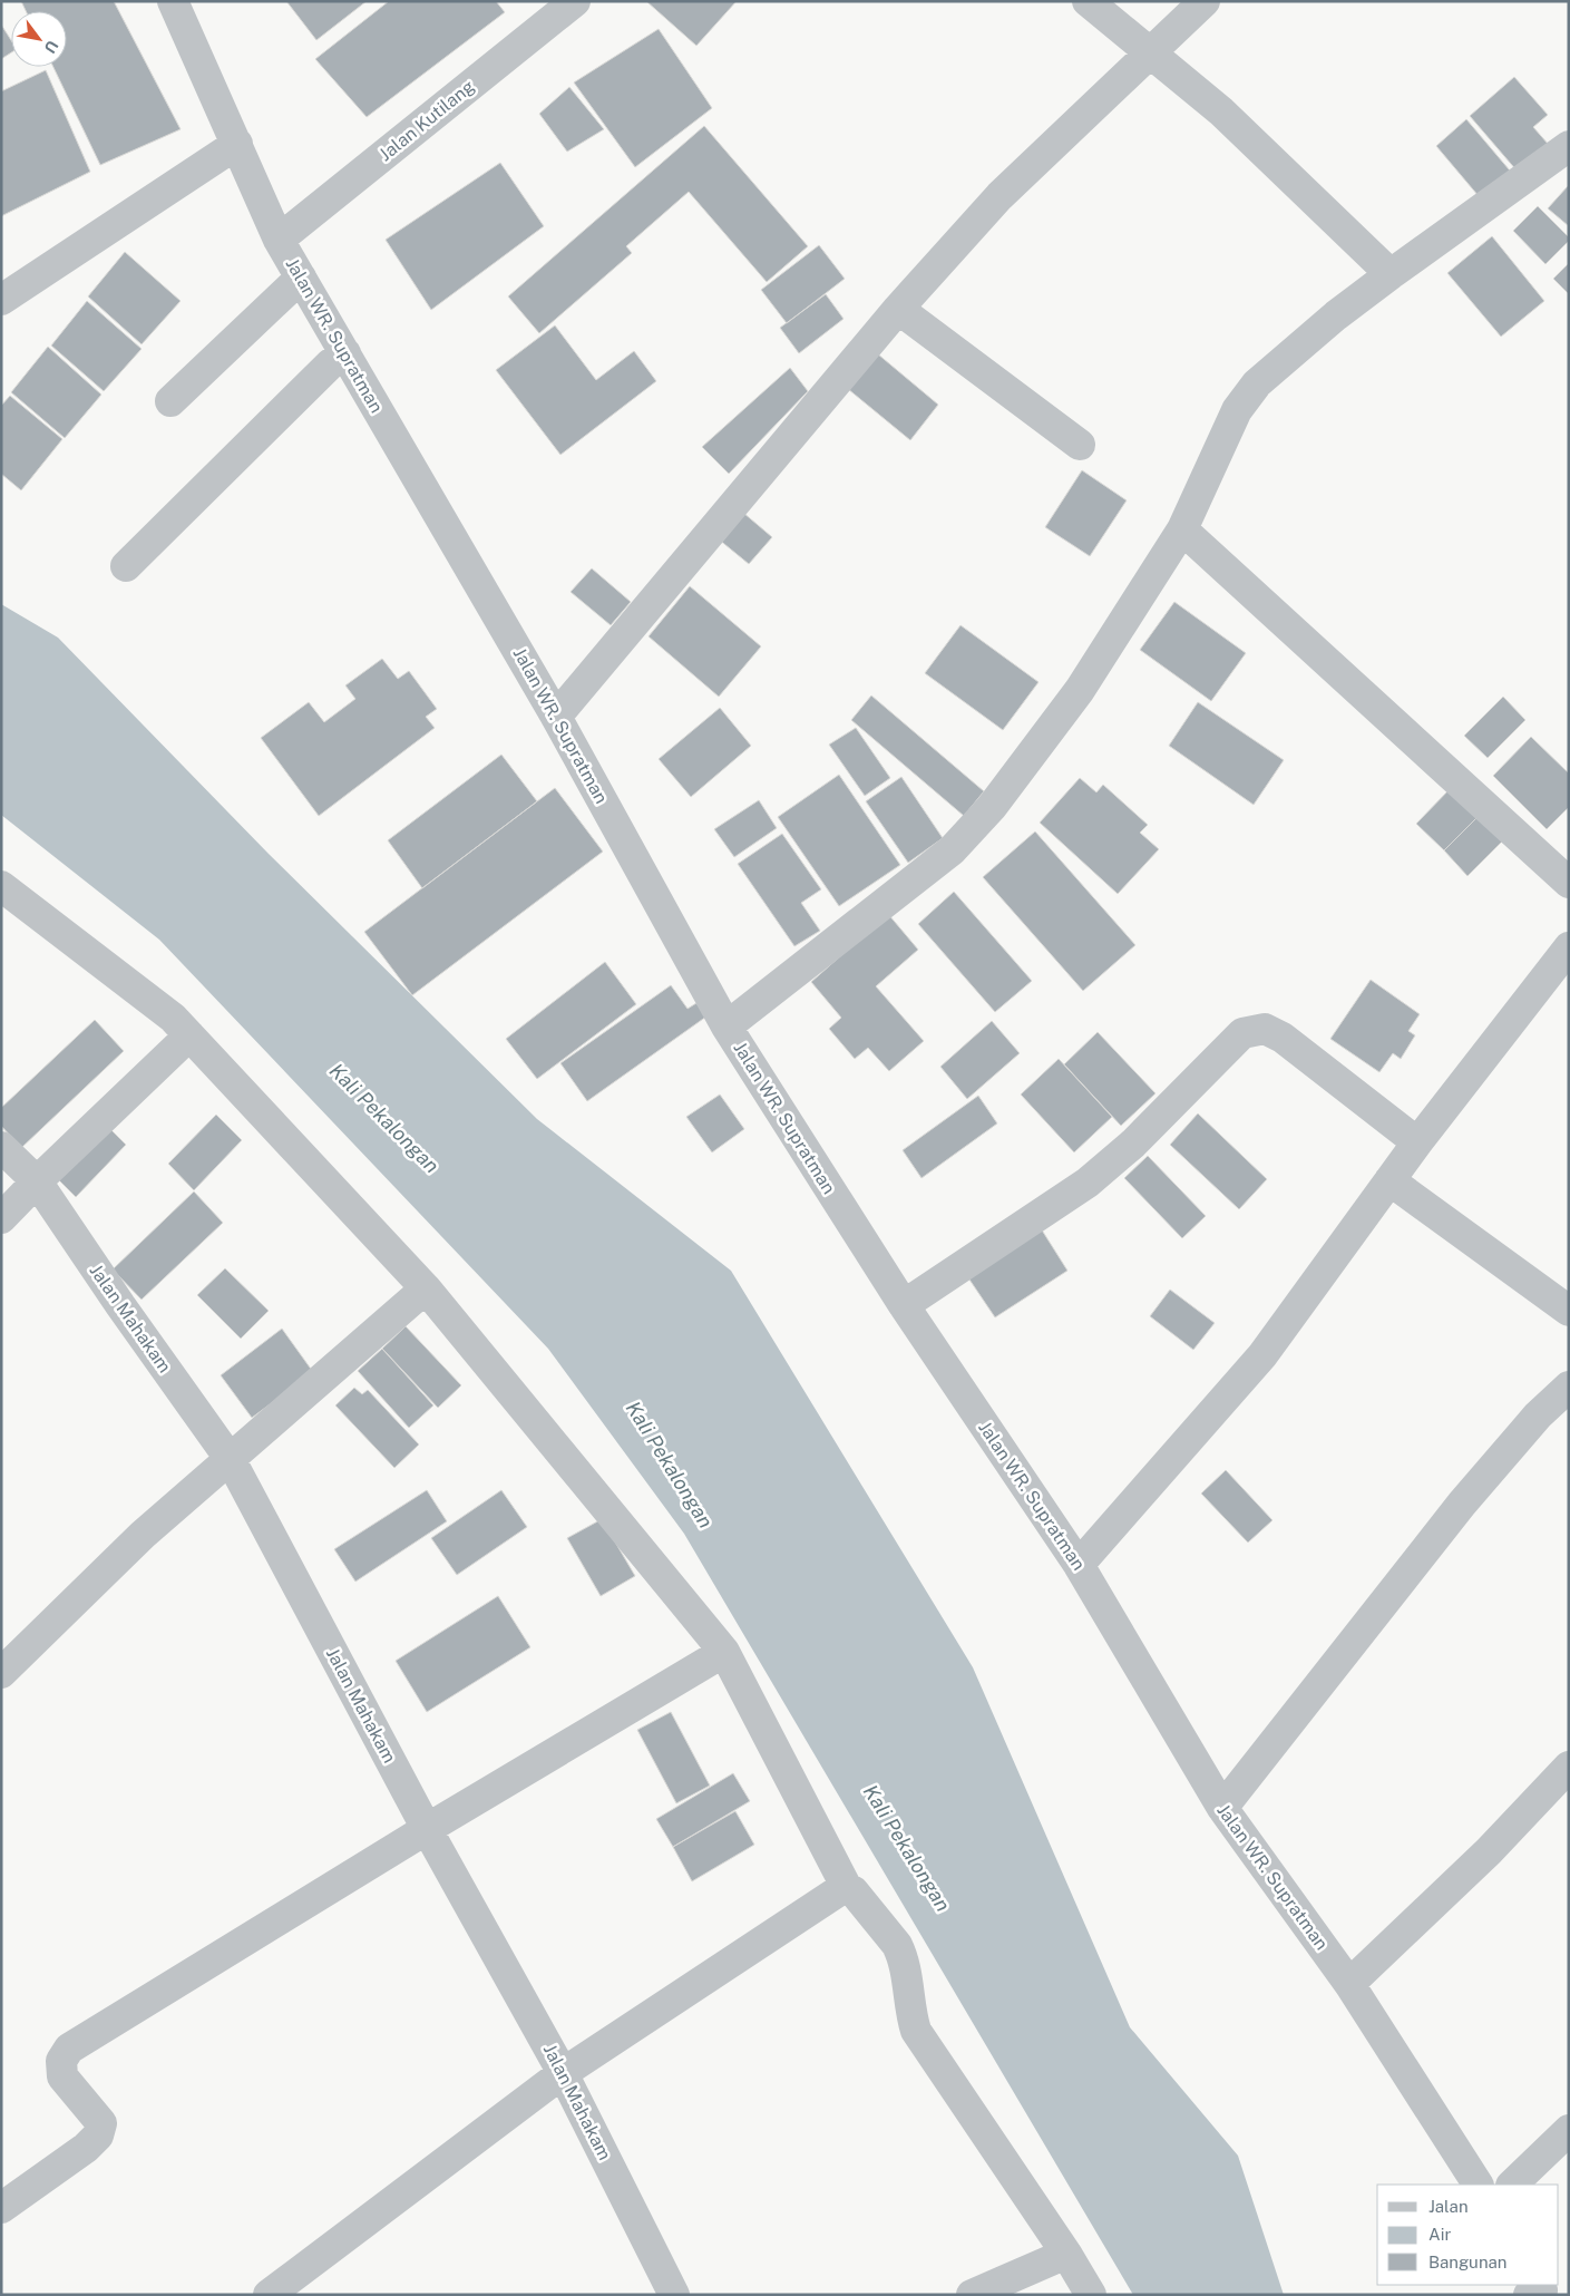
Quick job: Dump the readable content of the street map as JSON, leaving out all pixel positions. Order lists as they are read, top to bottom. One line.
{"streets":{"street":["Jalan Kutilang","Jalan WR. Supratman","Jalan Mahakam"]},"crossings":[["Jalan Kutilang","Jalan WR. Supratman"]],"water":["Kali Pekalongan"],"legend":["Jalan","Air","Bangunan"],"north":"bottom right"}
